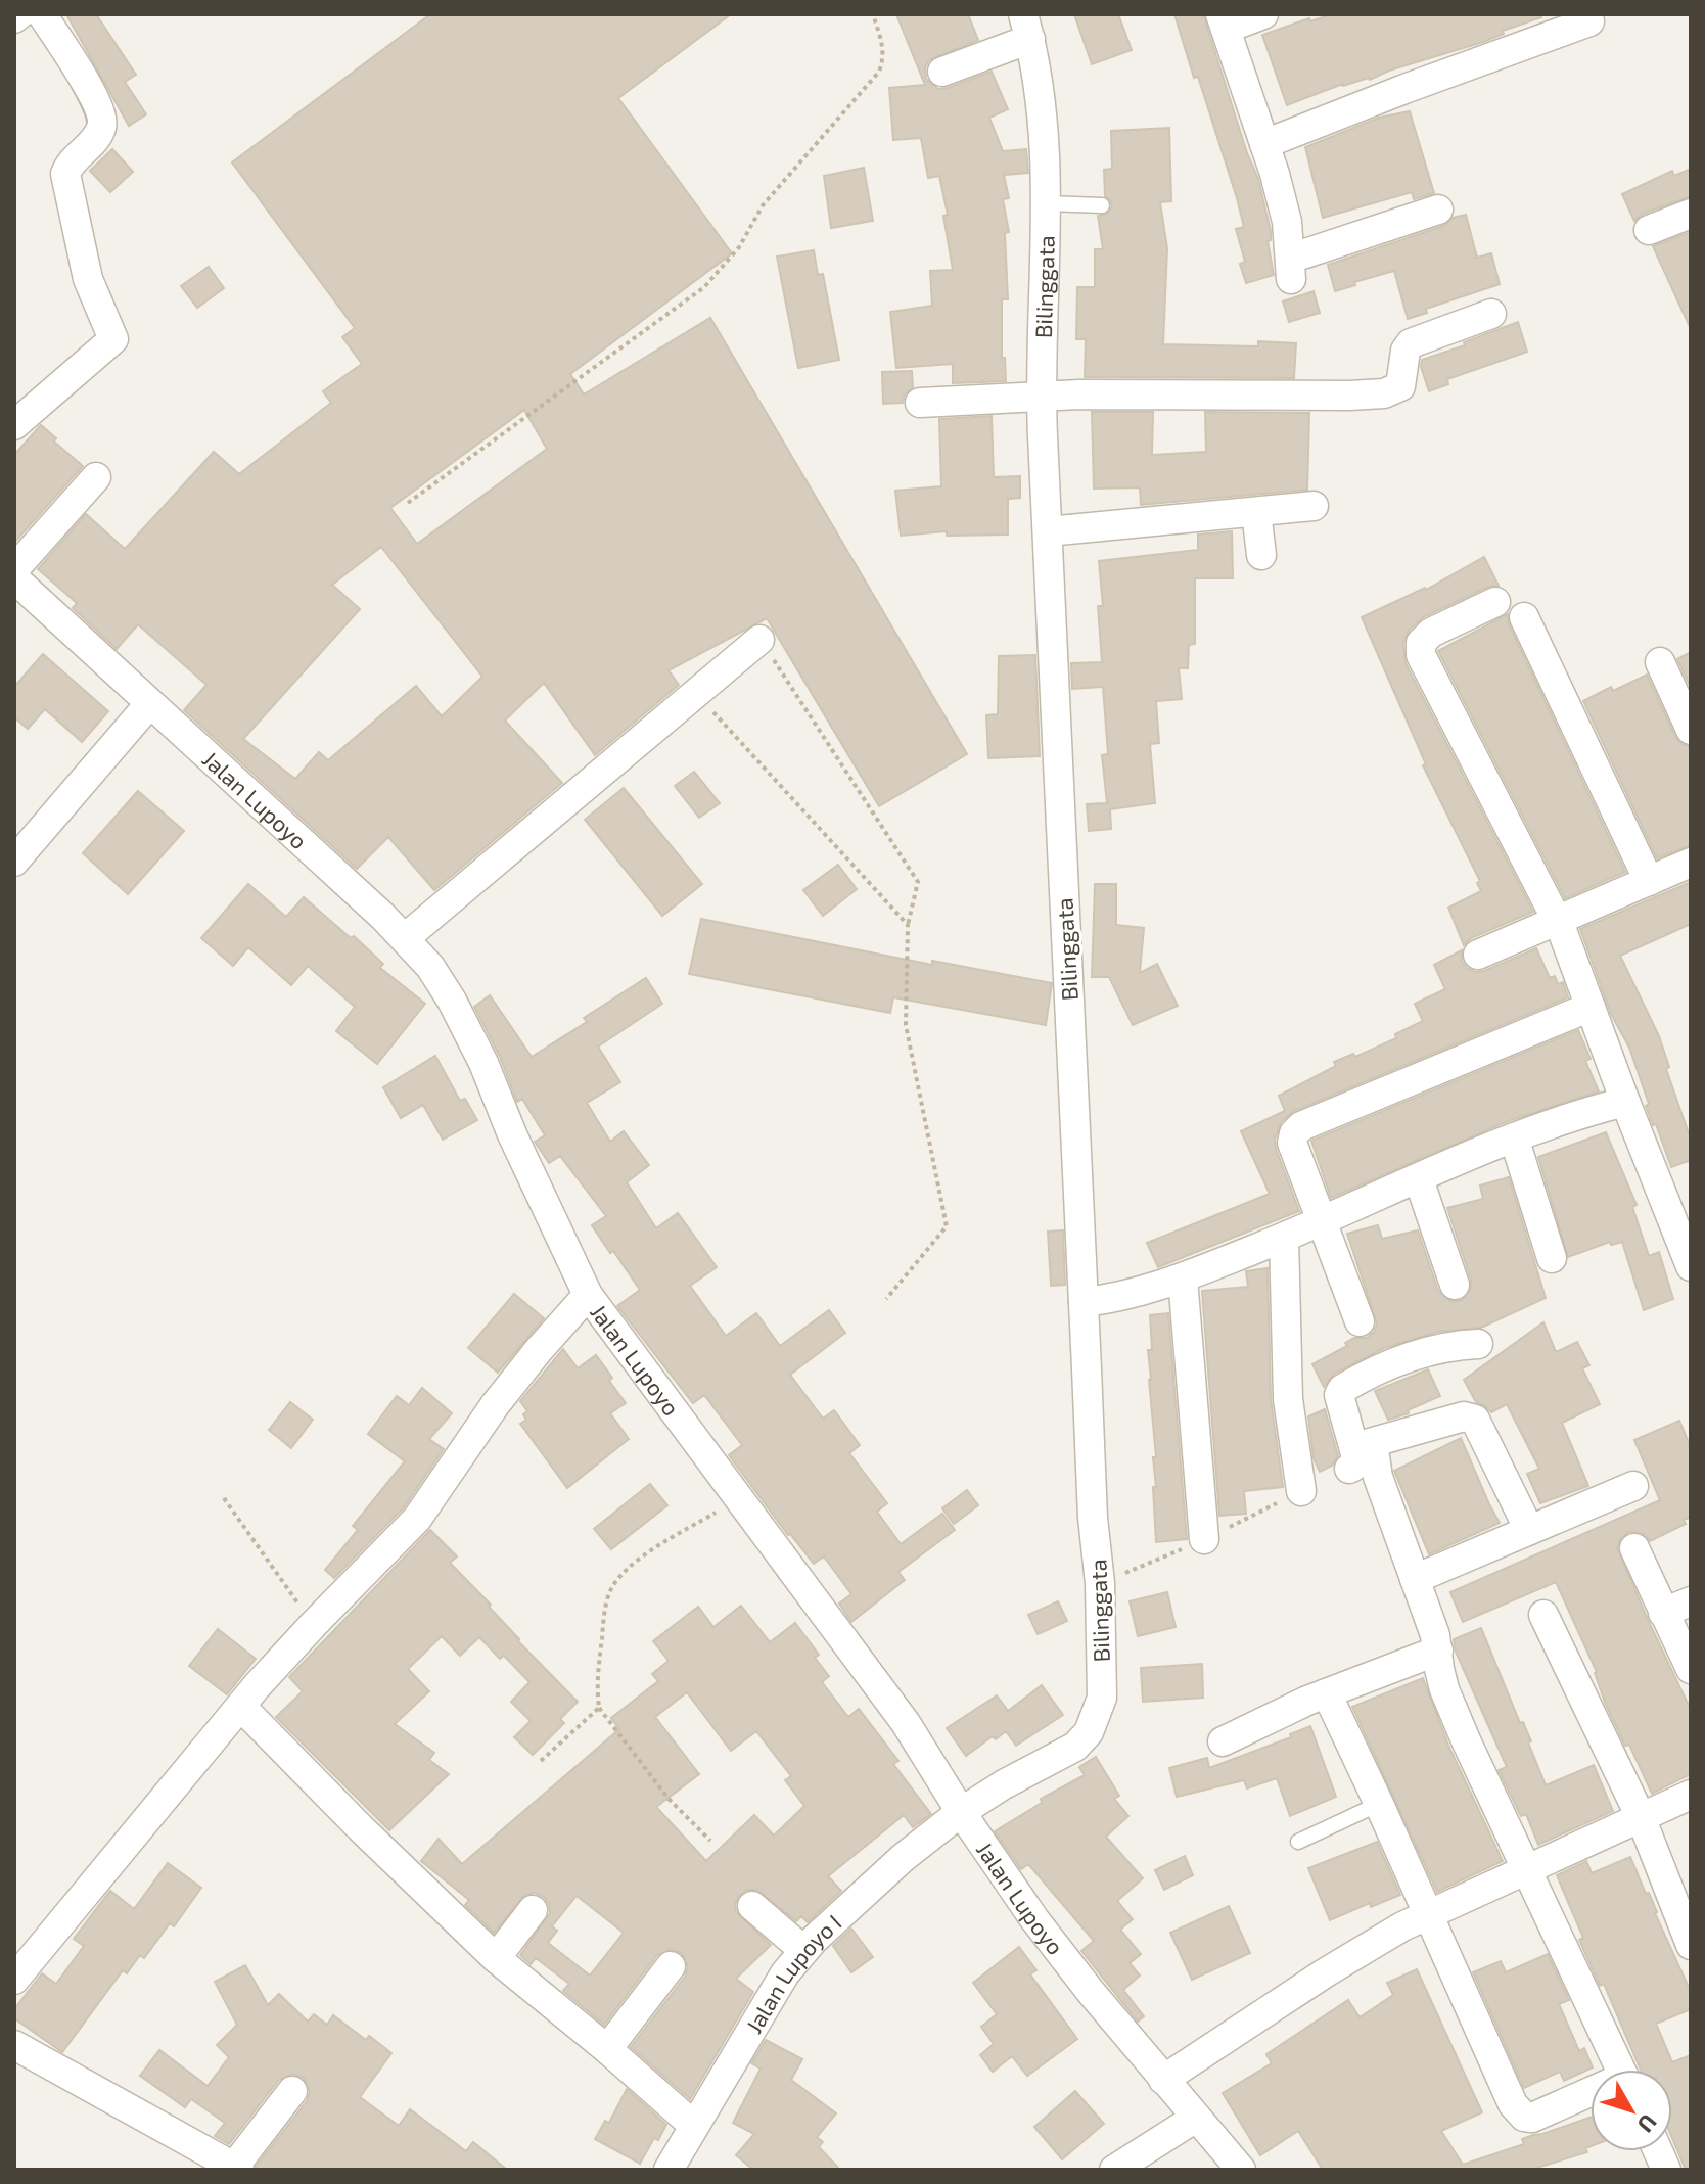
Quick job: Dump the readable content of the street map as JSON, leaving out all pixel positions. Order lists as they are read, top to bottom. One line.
{"streets":{"street":["Bilinggata","Jalan Lupoyo","Jalan Lupoyo I"]},"crossings":[["Bilinggata","Jalan Lupoyo"],["Bilinggata","Jalan Lupoyo I"],["Jalan Lupoyo","Jalan Lupoyo I"]],"north":"bottom right"}
